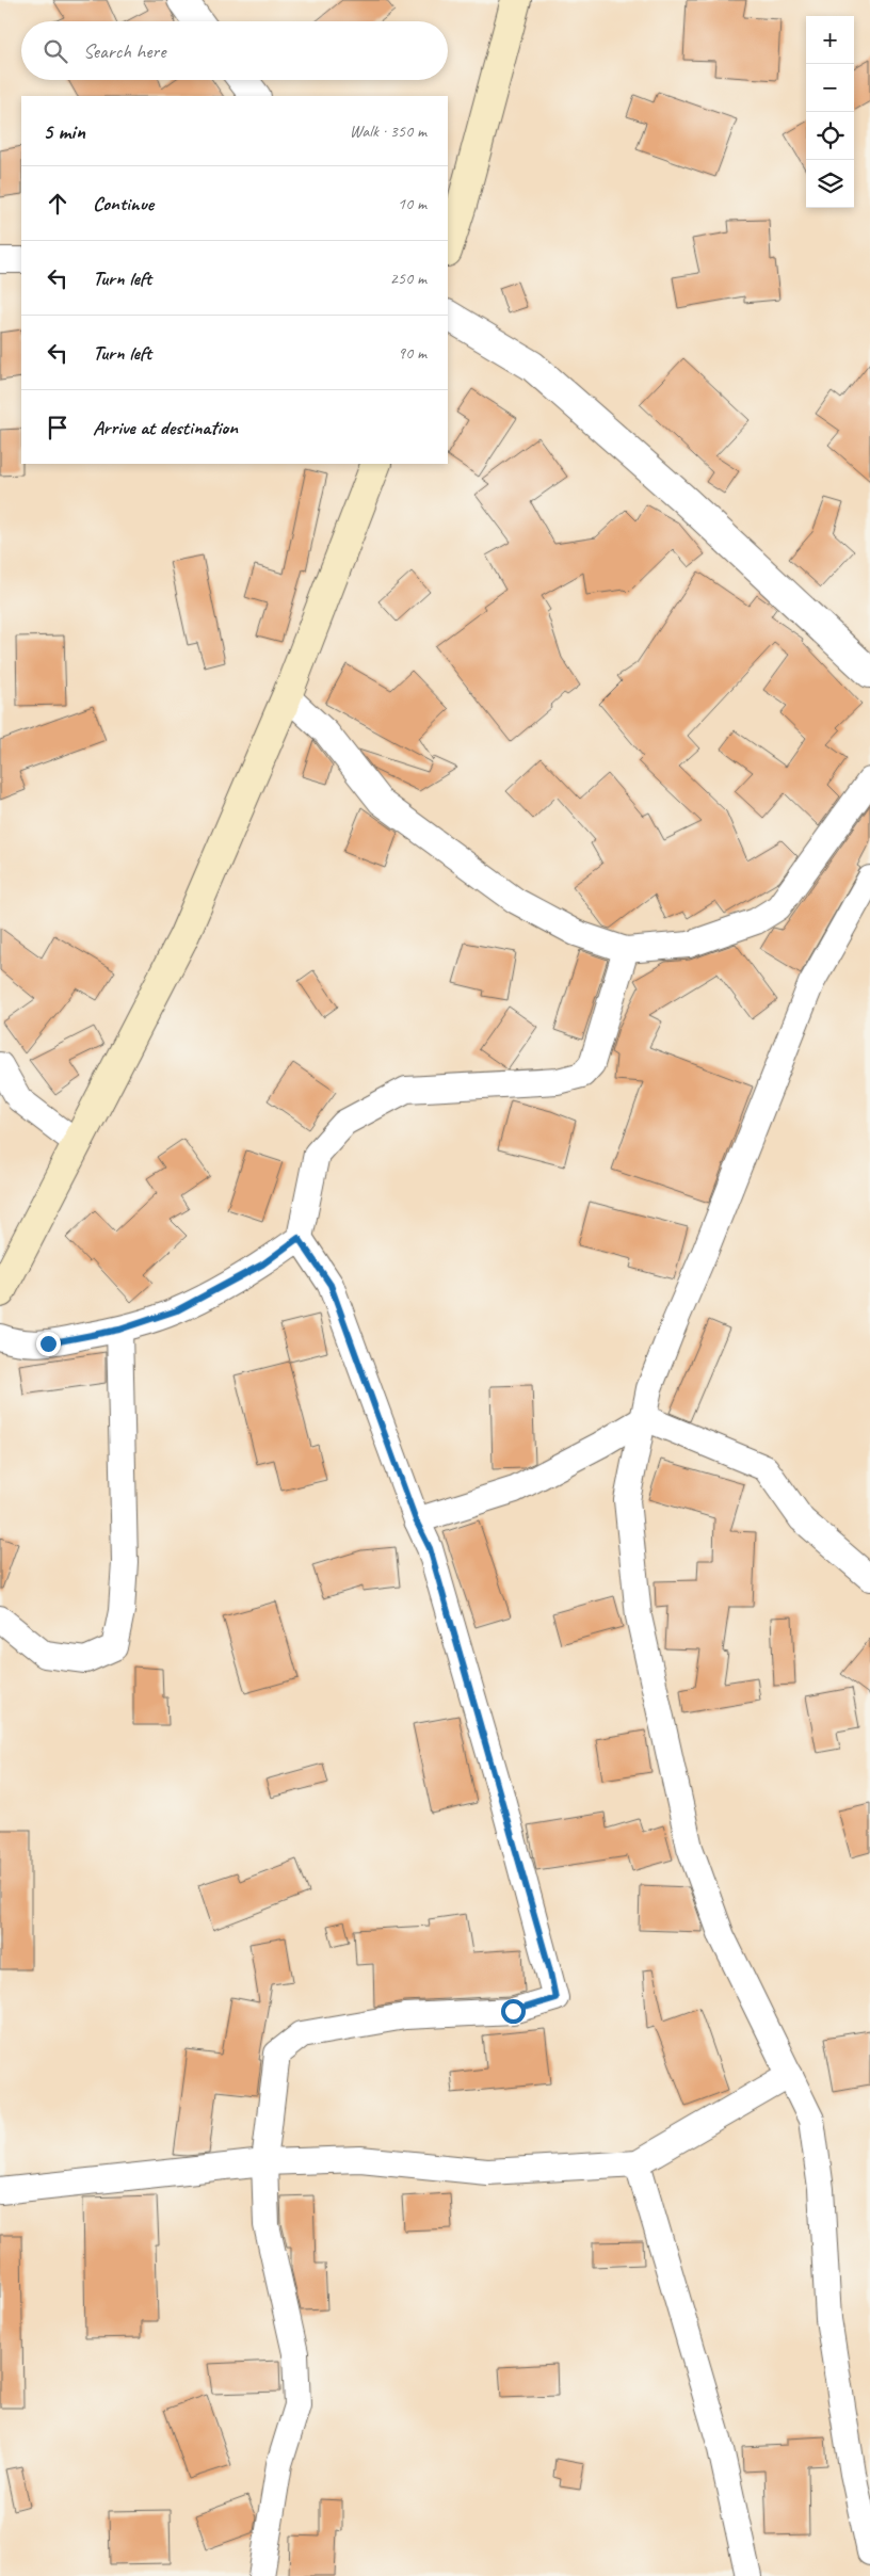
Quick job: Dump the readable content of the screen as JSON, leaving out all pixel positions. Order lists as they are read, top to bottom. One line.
{"page":{"map_buttons":["+","−"],"search":"Search here","heading":["5 min","Walk · 350 m"],"list":[["Continue","10 m"],["Turn left","250 m"],["Turn left","90 m"],"Arrive at destination"]}}
